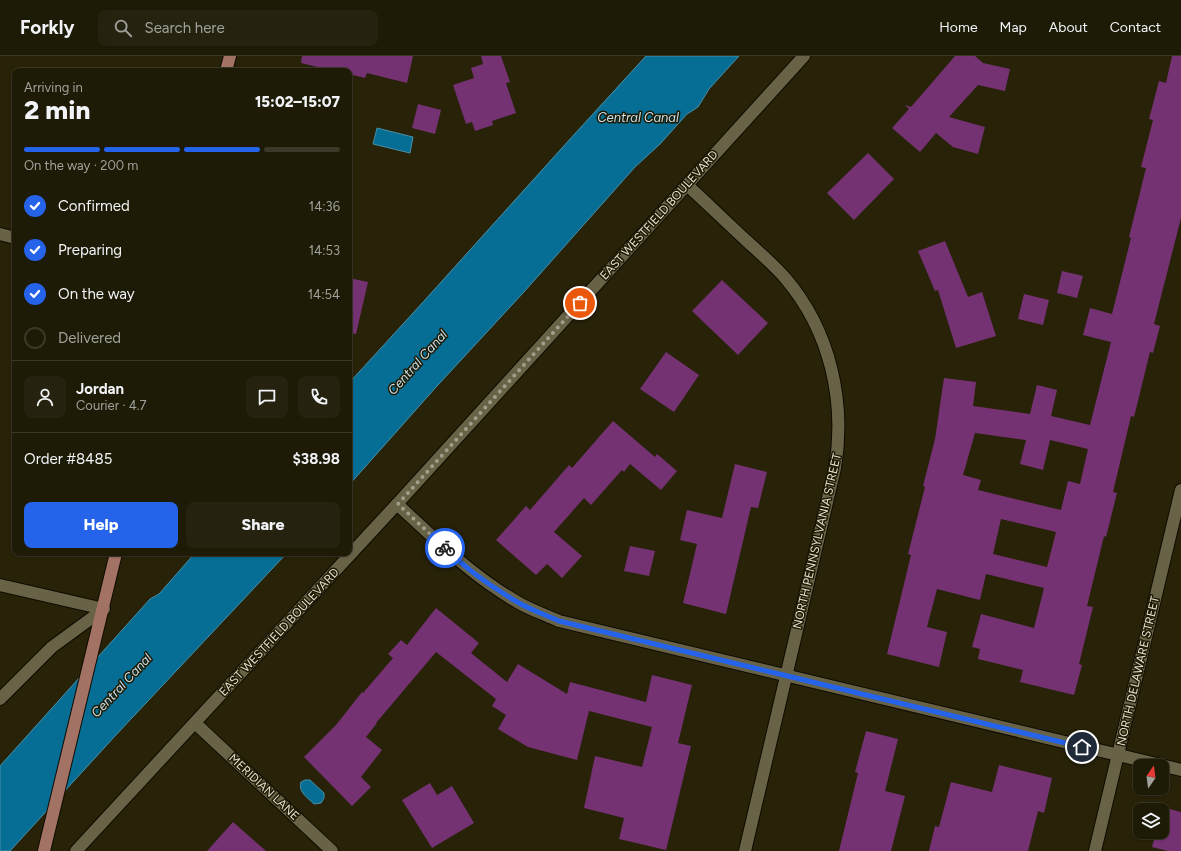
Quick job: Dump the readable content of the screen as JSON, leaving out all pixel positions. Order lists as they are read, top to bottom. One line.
{"streets":{"street":["EAST WESTFIELD BOULEVARD","NORTH PENNSYLVANIA STREET","NORTH DELAWARE STREET","MERIDIAN LANE"]},"crossings":[["EAST WESTFIELD BOULEVARD","NORTH PENNSYLVANIA STREET"],["EAST WESTFIELD BOULEVARD","MERIDIAN LANE"]],"water":["Central Canal"],"north":"top","page":{"header":"Forkly","search":"Search here","nav":["Home","Map","About","Contact"],"heading":["2 min","Arriving in","15:02–15:07"],"panel":["Jordan","Courier · 4.7","Order #8485","$38.98"],"bar":"On the way · 200 m","list":[["Confirmed","14:36"],["Preparing","14:53"],["On the way","14:54"],"Delivered"],"buttons":["Help","Share"]}}
